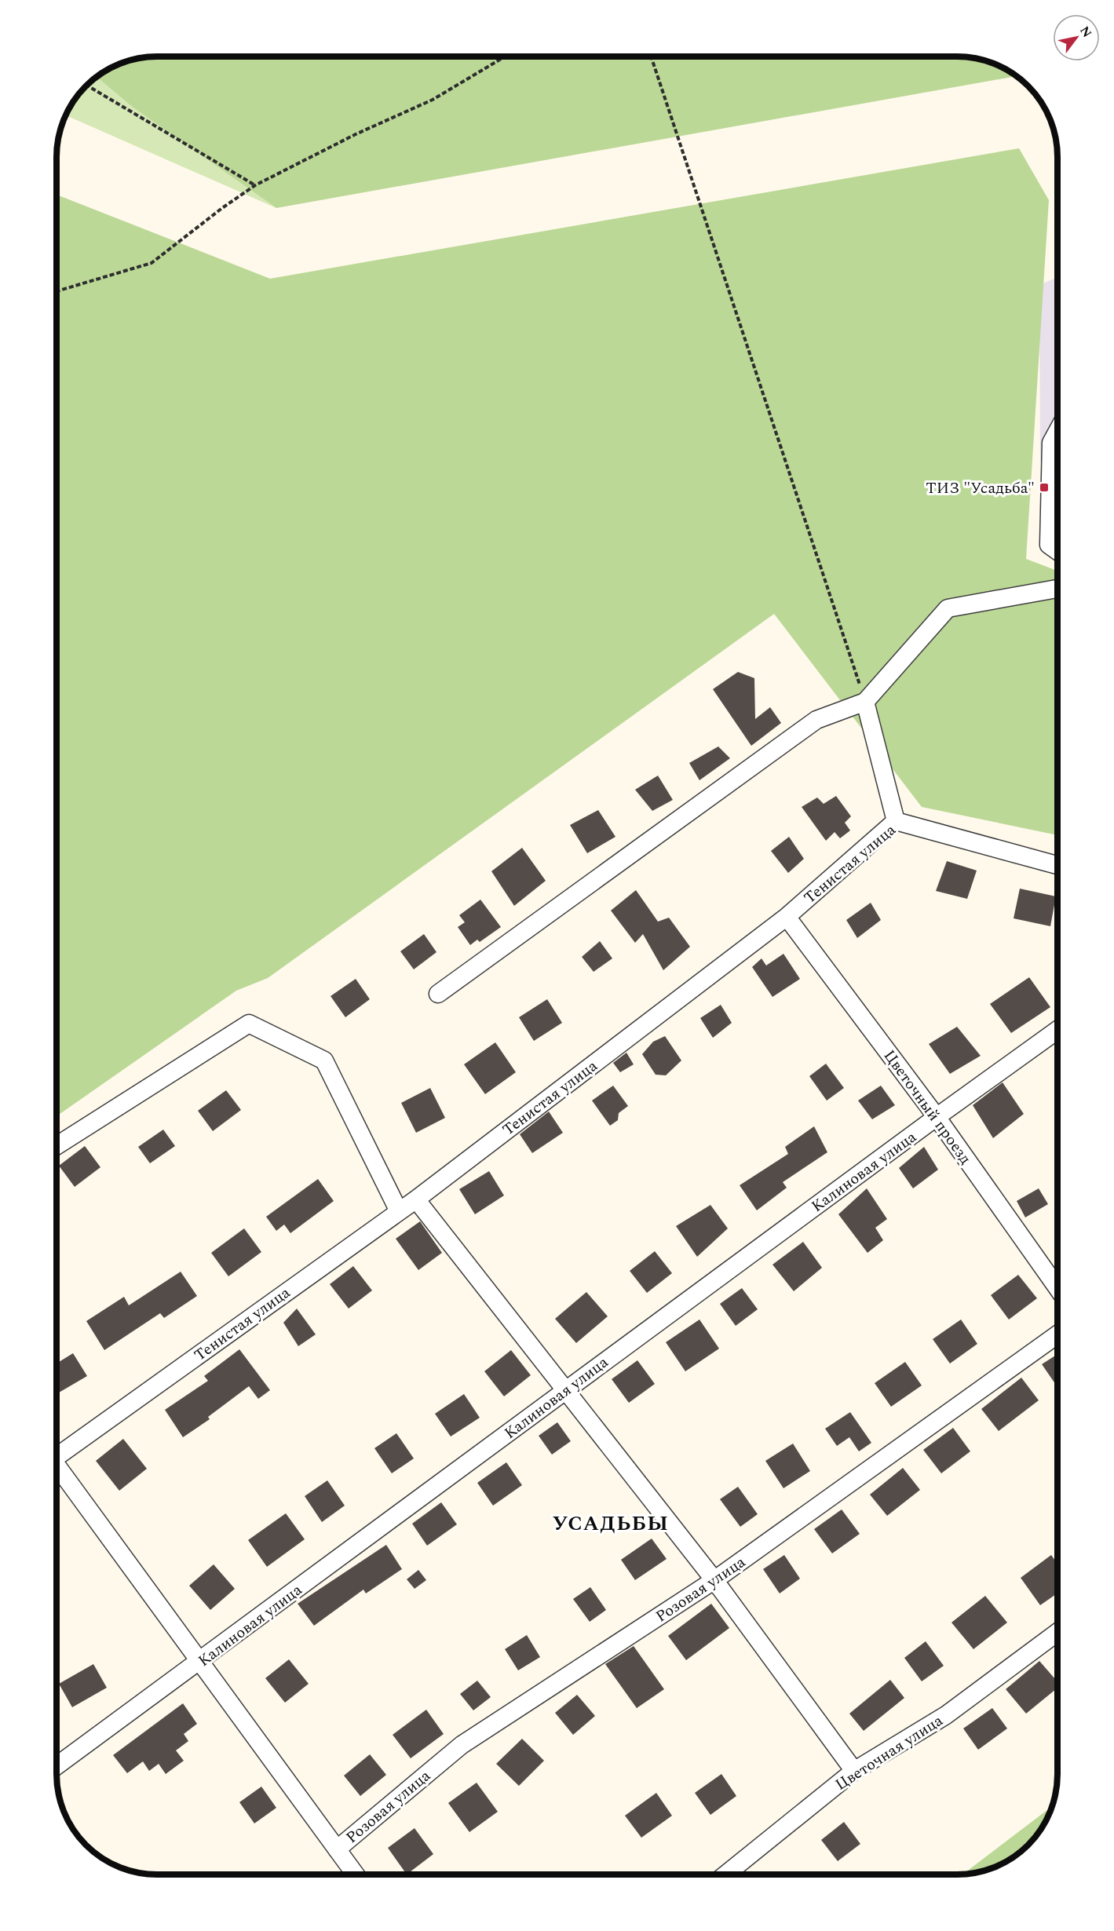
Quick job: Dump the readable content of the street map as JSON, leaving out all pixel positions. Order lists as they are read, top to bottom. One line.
{"streets":{"street":["Тенистая улица","Цветочный проезд","Калиновая улица","Розовая улица","Цветочная улица"]},"crossings":[["Тенистая улица","Цветочный проезд"],["Цветочный проезд","Калиновая улица"]],"districts":["УСАДЬБЫ"],"places":{"transit":["ТИЗ \"Усадьба\""]},"north":"top right"}
